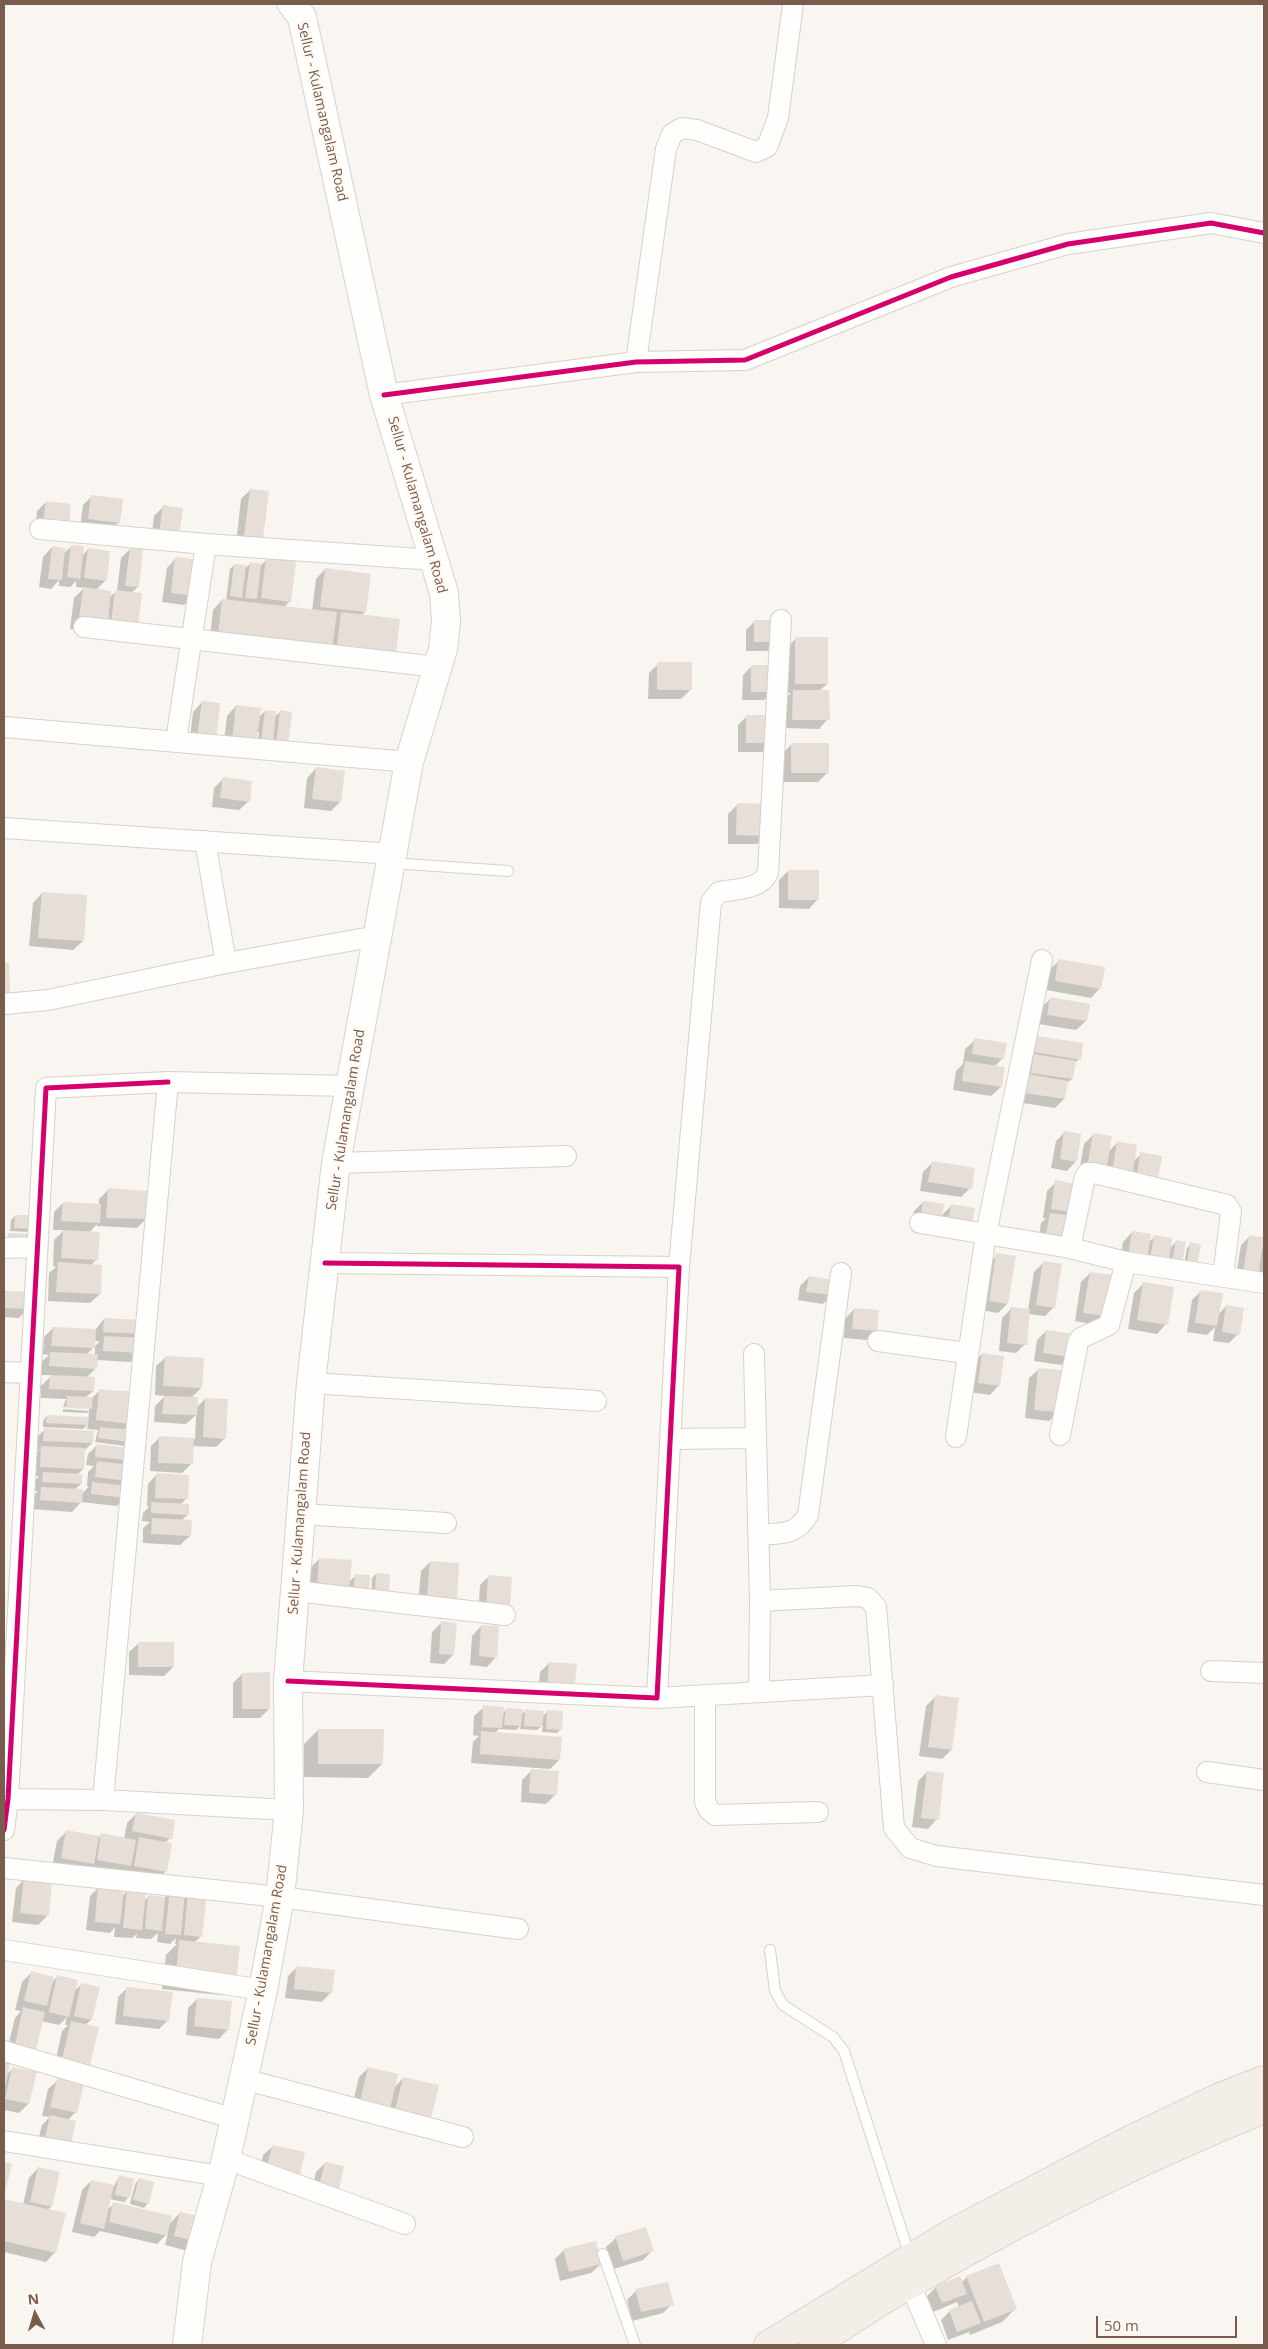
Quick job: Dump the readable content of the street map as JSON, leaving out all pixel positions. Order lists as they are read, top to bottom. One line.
{"streets":{"main road":["Sellur - Kulamangalam Road"]},"scale_bar":"50 m","north":"top"}
